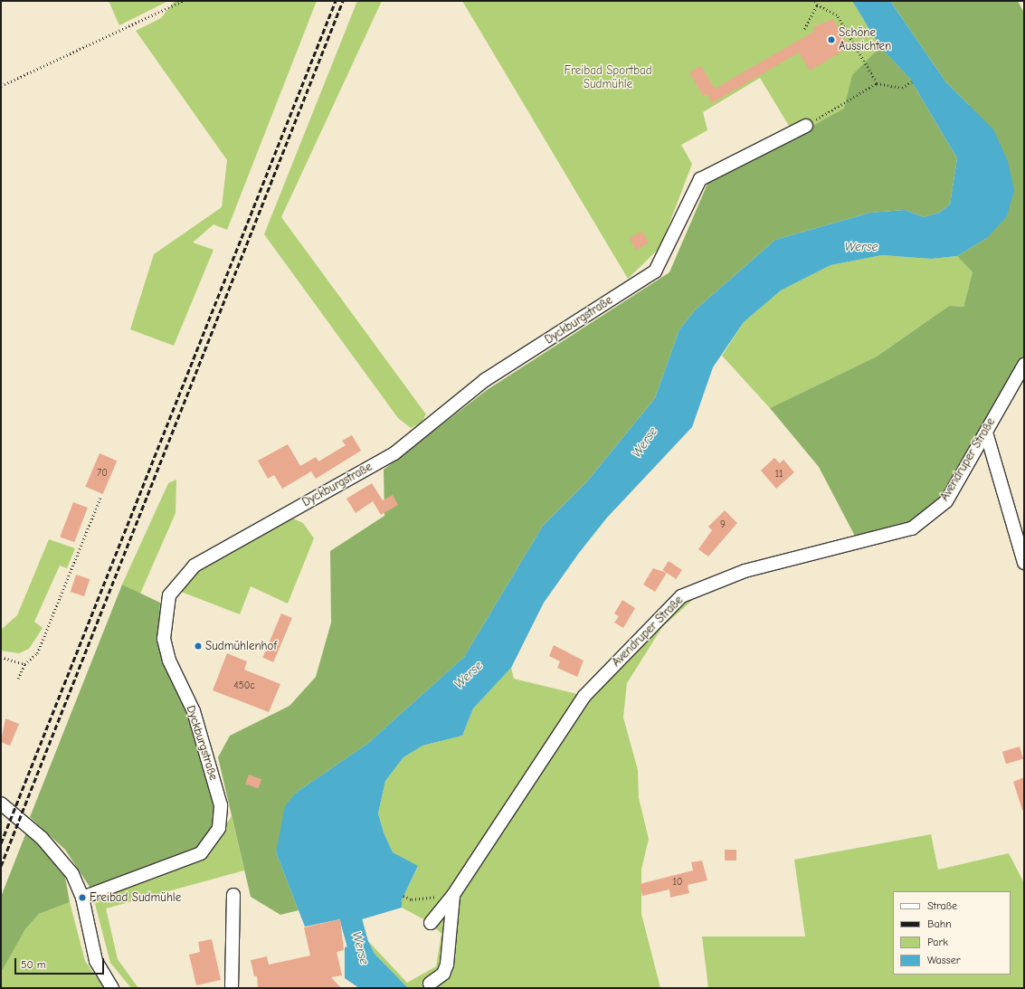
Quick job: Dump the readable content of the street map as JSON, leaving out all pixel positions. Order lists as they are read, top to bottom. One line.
{"streets":{"street":["Dyckburgstraße","Avendruper Straße"]},"water":["Werse"],"parks":["Freibad Sportbad Sudmühle"],"places":["Schöne Aussichten","Sudmühlenhof","Freibad Sudmühle"],"house_numbers":["70","11","9","450c","10"],"legend":["Straße","Bahn","Park","Wasser"],"scale_bar":"50 m"}
